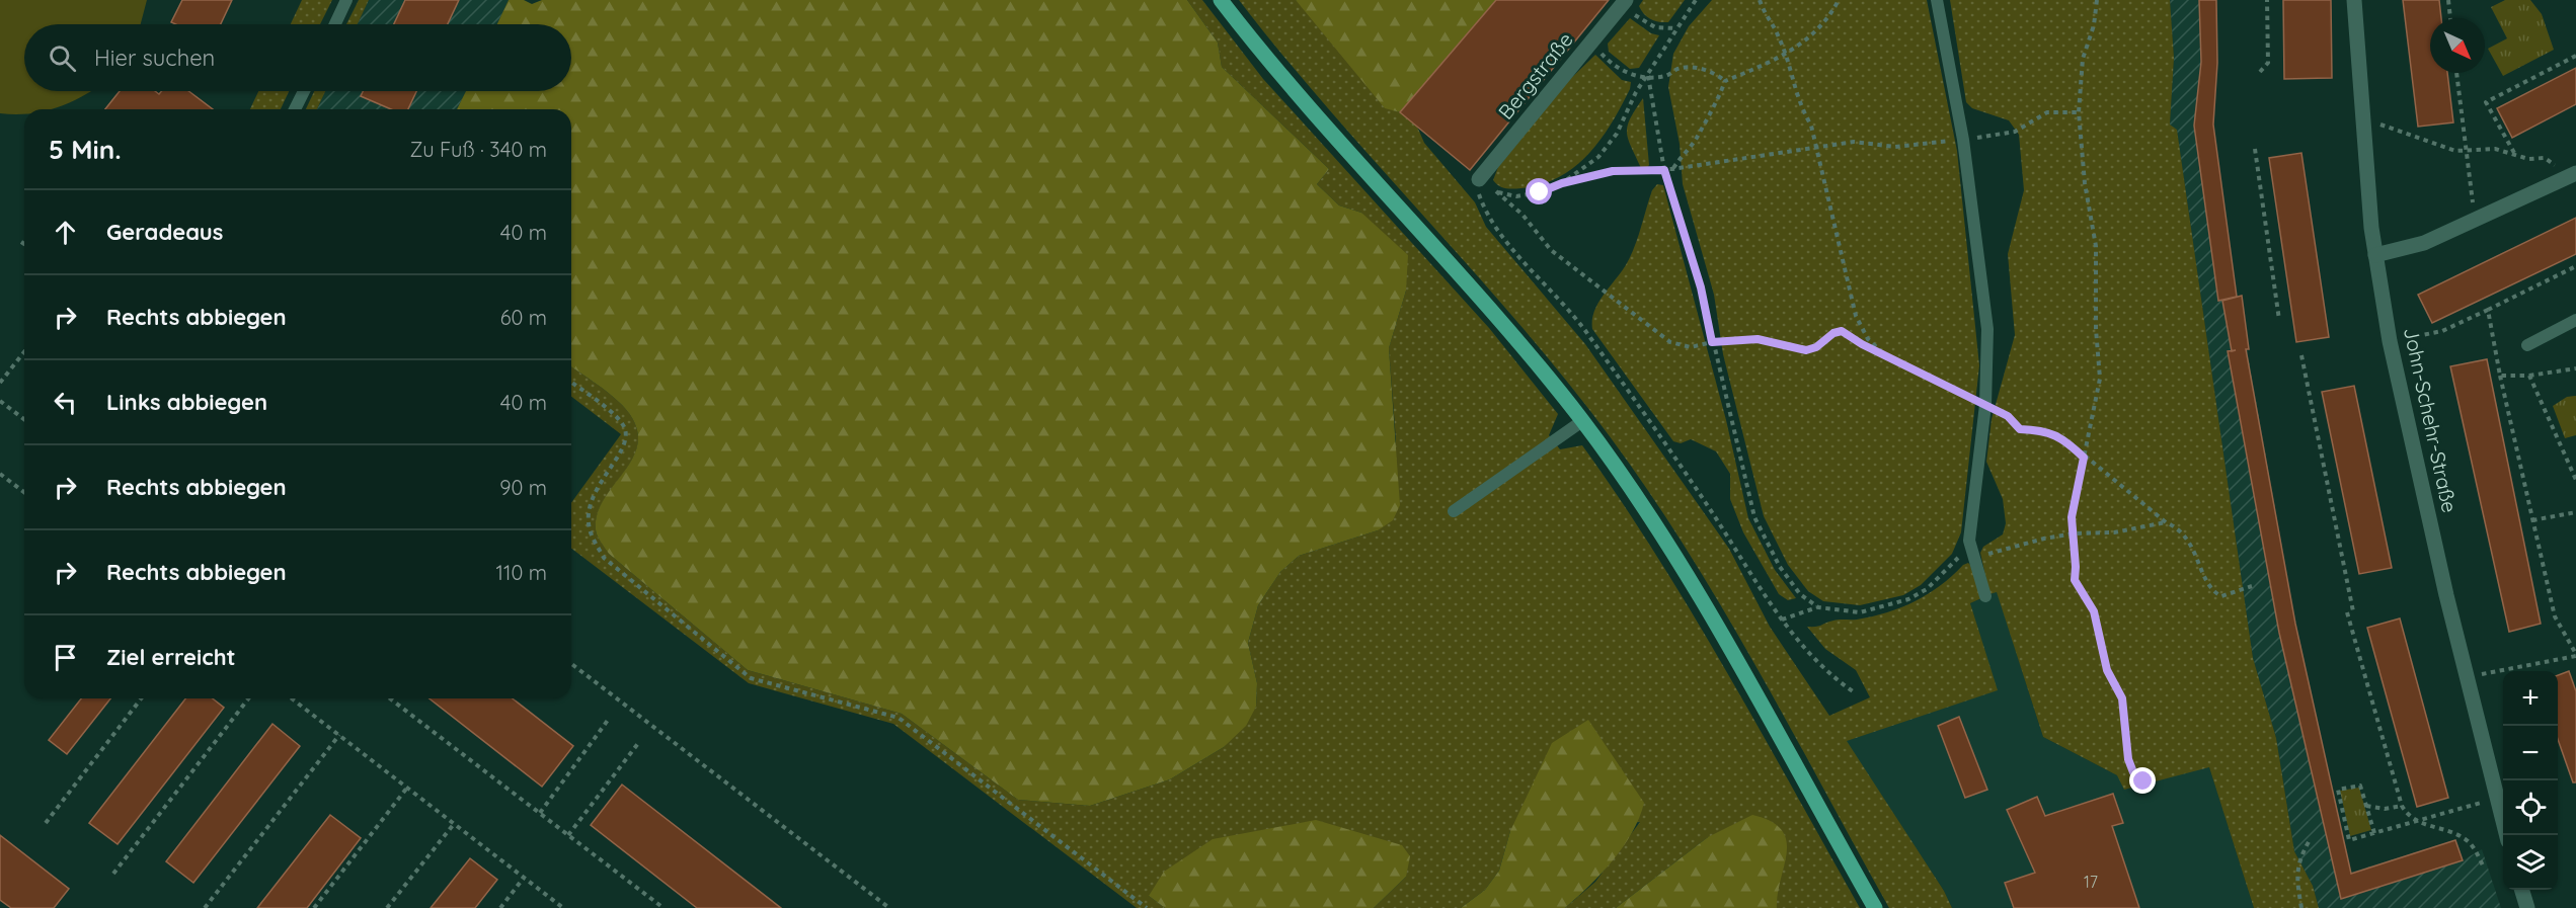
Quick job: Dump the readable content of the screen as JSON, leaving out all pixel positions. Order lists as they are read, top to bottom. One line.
{"streets":{"street":["Bergstraße","John-Schehr-Straße"]},"house_numbers":["17"],"north":"bottom right","page":{"search":"Hier suchen","heading":["5 Min.","Zu Fuß · 340 m"],"list":[["Geradeaus","40 m"],["Rechts abbiegen","60 m"],["Links abbiegen","40 m"],["Rechts abbiegen","90 m"],["Rechts abbiegen","110 m"],"Ziel erreicht"],"map_buttons":["+","−"]}}
